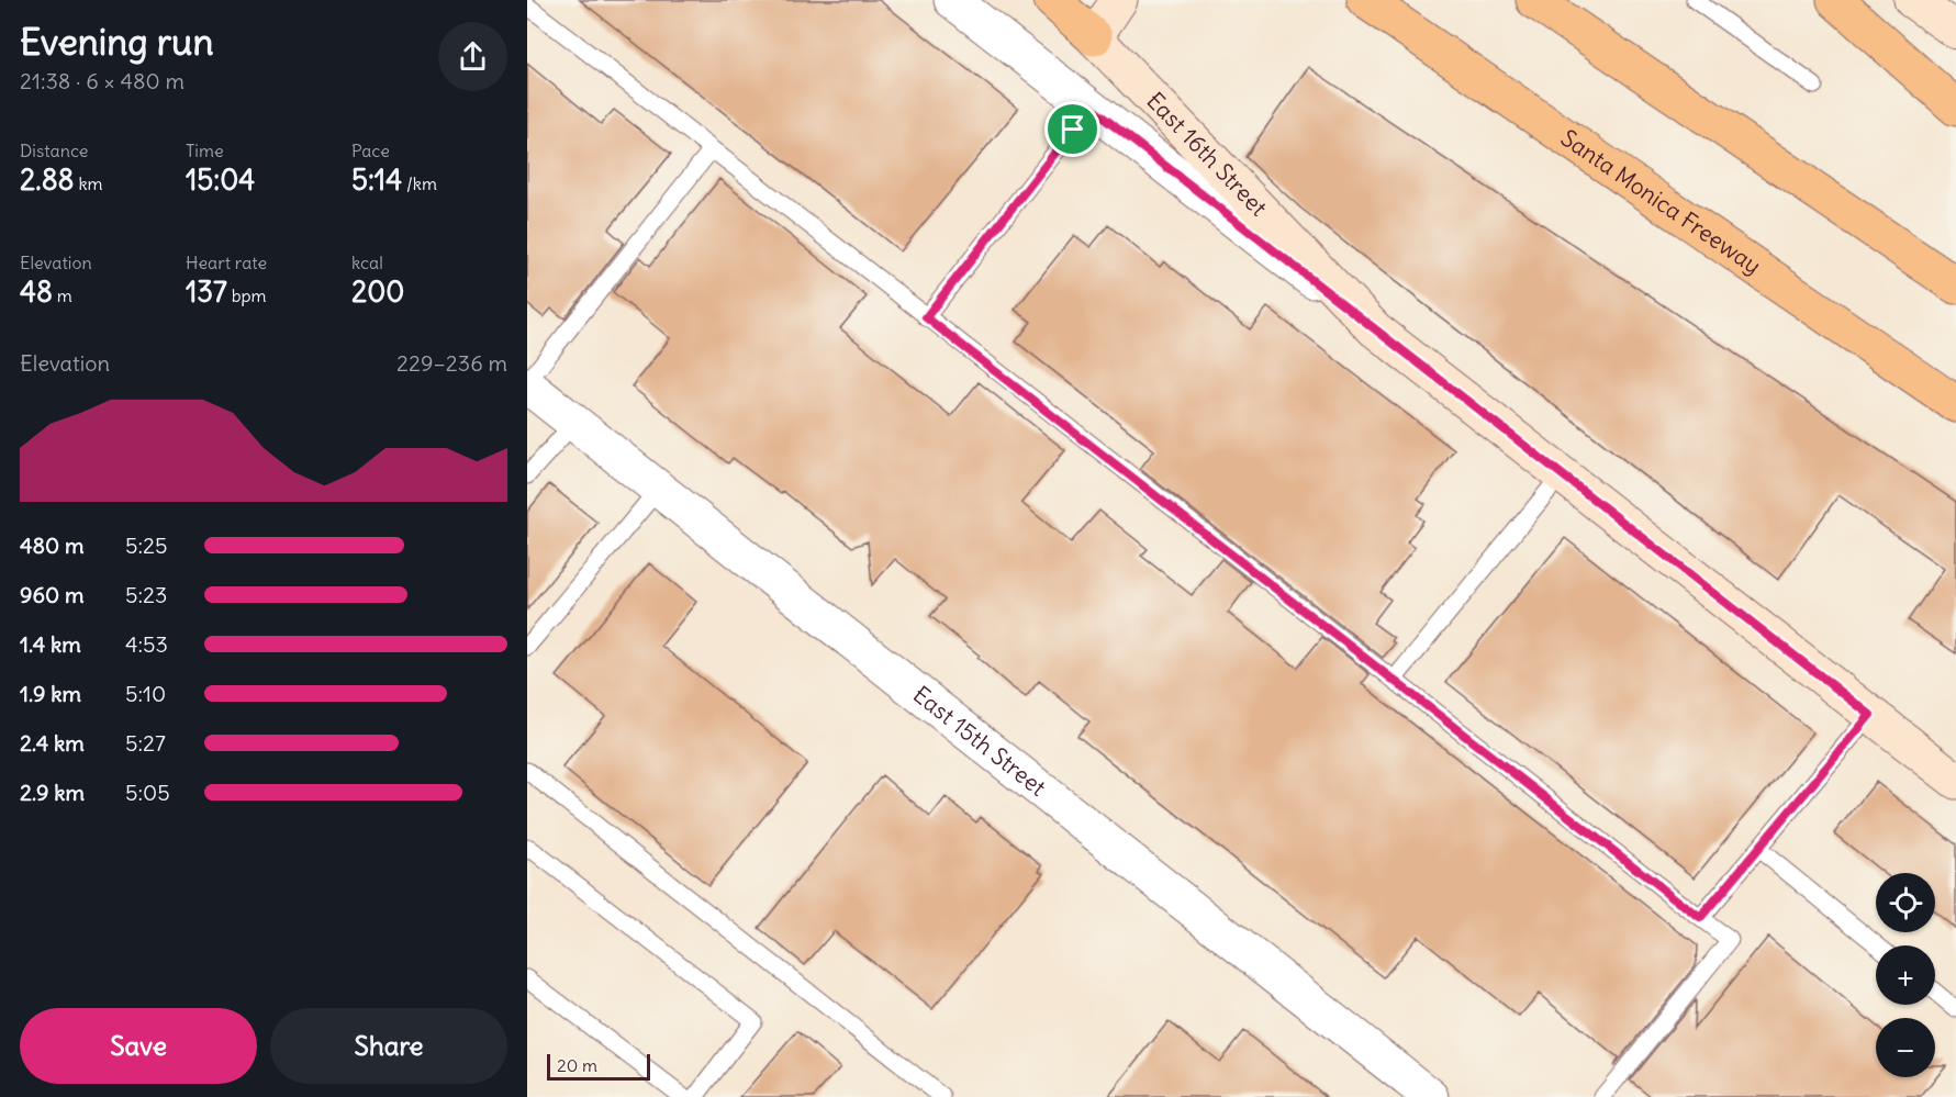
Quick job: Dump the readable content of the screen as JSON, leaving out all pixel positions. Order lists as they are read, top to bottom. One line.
{"streets":{"highway":["Santa Monica Freeway"],"main road":["East 16th Street"],"street":["East 15th Street"]},"scale_bar":"20 m","page":{"heading":["Evening run","21:38 · 6 × 480 m"],"stats":[["Distance","2.88 km"],["Time","15:04"],["Pace","5:14 /km"],["Elevation","48 m"],["Heart rate","137 bpm"],["kcal","200"]],"chart":["Elevation","229–236 m"],"list":[{"name":"480 m","note":"5:25"},{"name":"960 m","note":"5:23"},{"name":"1.4 km","note":"4:53"},{"name":"1.9 km","note":"5:10"},{"name":"2.4 km","note":"5:27"},{"name":"2.9 km","note":"5:05"}],"map_buttons":["+","−"],"buttons":["Save","Share"],"scale":"20 m"}}
